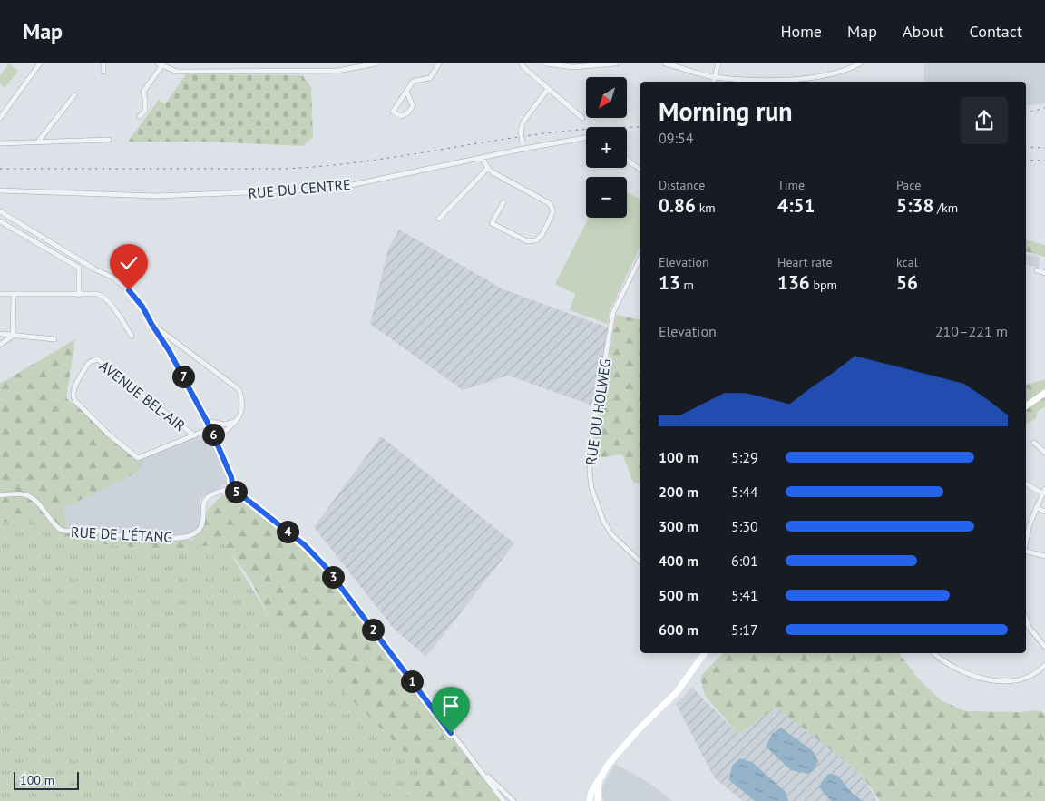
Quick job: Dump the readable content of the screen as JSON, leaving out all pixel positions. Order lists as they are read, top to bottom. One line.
{"streets":{"street":["RUE DU CENTRE","AVENUE BEL-AIR","RUE DU HOLWEG","RUE DE L'ÉTANG"]},"scale_bar":"100 m","north":"bottom left","page":{"header":"Map","nav":["Home","Map","About","Contact"],"map_buttons":["+","−"],"heading":["Morning run","09:54"],"stats":[["Distance","0.86 km"],["Time","4:51"],["Pace","5:38 /km"],["Elevation","13 m"],["Heart rate","136 bpm"],["kcal","56"]],"chart":["Elevation","210–221 m"],"pins":["7","6","5","4","3","2","1"],"list":[{"name":"100 m","note":"5:29"},{"name":"200 m","note":"5:44"},{"name":"300 m","note":"5:30"},{"name":"400 m","note":"6:01"},{"name":"500 m","note":"5:41"},{"name":"600 m","note":"5:17"}],"scale":"100 m"}}
